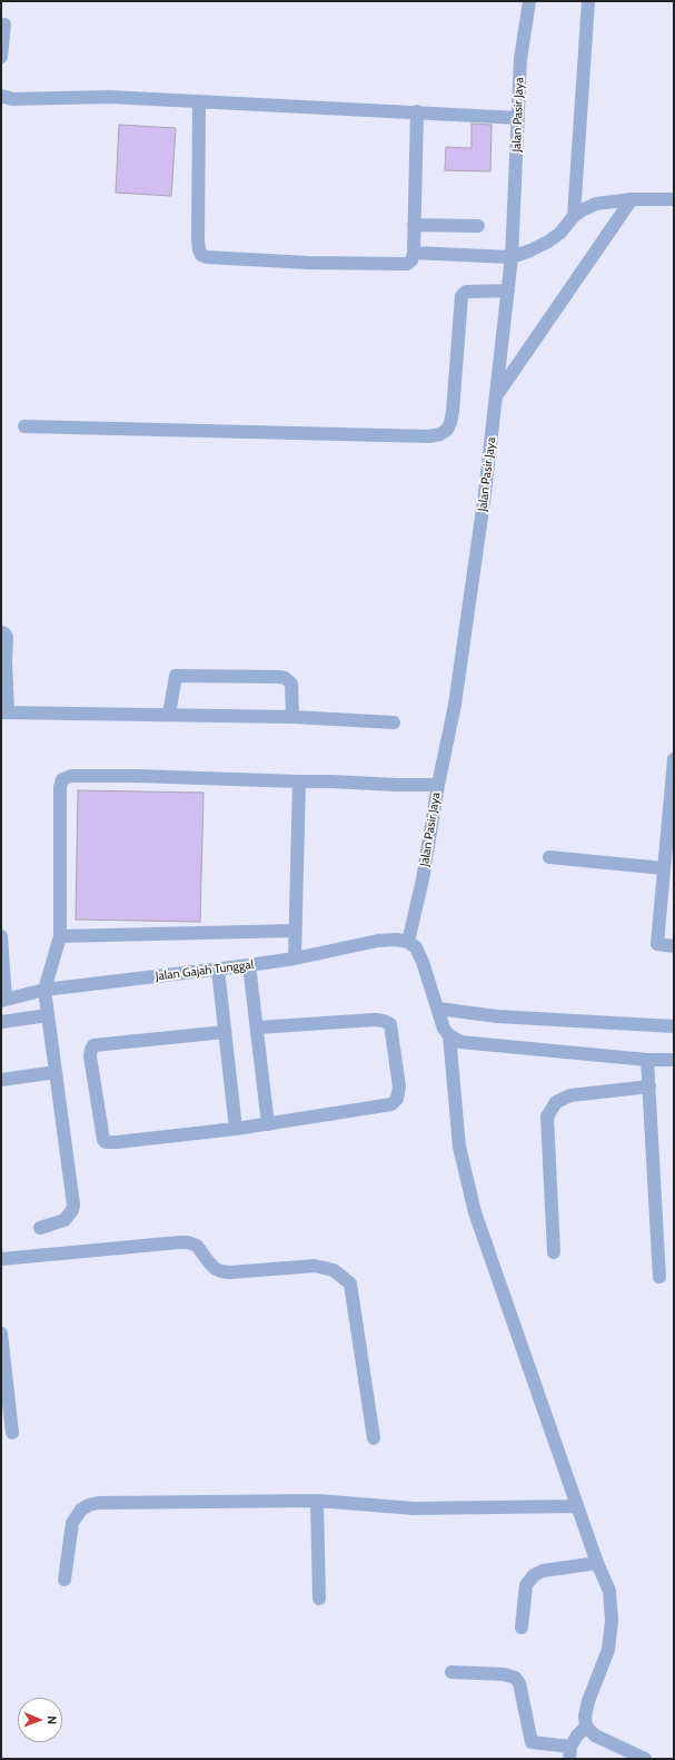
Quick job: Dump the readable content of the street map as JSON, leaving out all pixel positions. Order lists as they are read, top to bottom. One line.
{"streets":{"street":["Jalan Pasir Jaya","Jalan Gajah Tunggal"]},"crossings":[["Jalan Pasir Jaya","Jalan Gajah Tunggal"]],"north":"right"}
